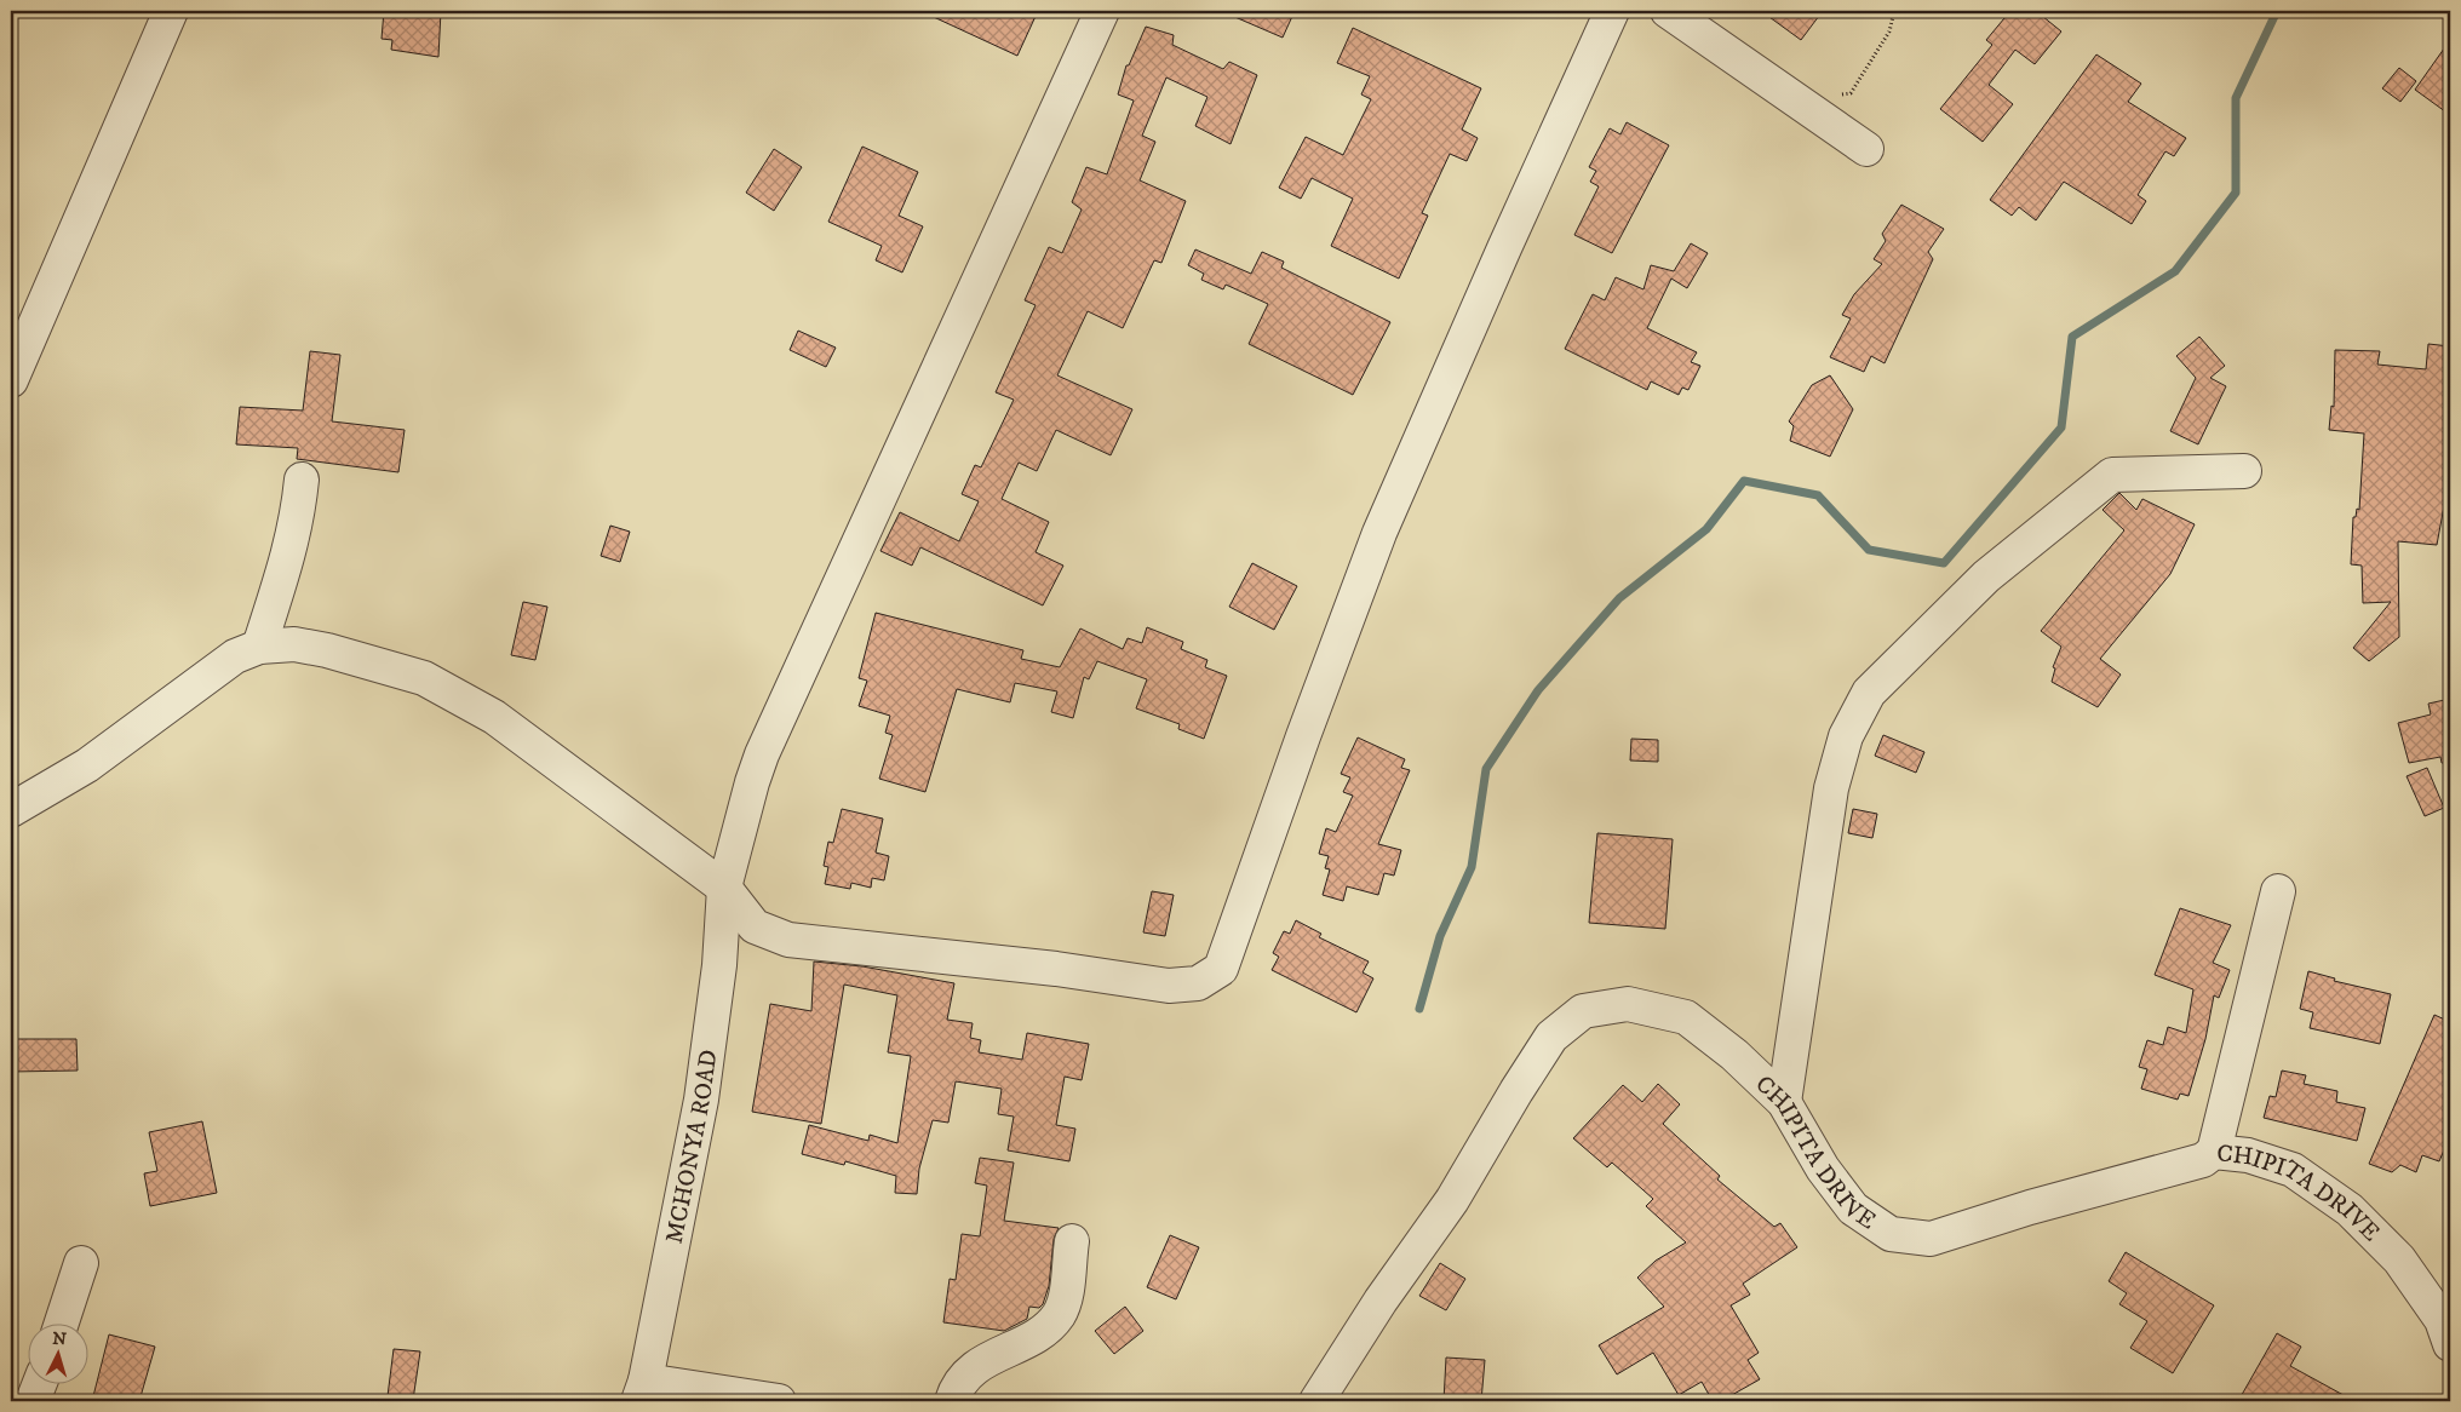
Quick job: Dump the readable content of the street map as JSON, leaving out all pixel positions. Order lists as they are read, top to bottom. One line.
{"streets":{"street":["MCHONYA ROAD","CHIPITA DRIVE"]},"north":"top"}
